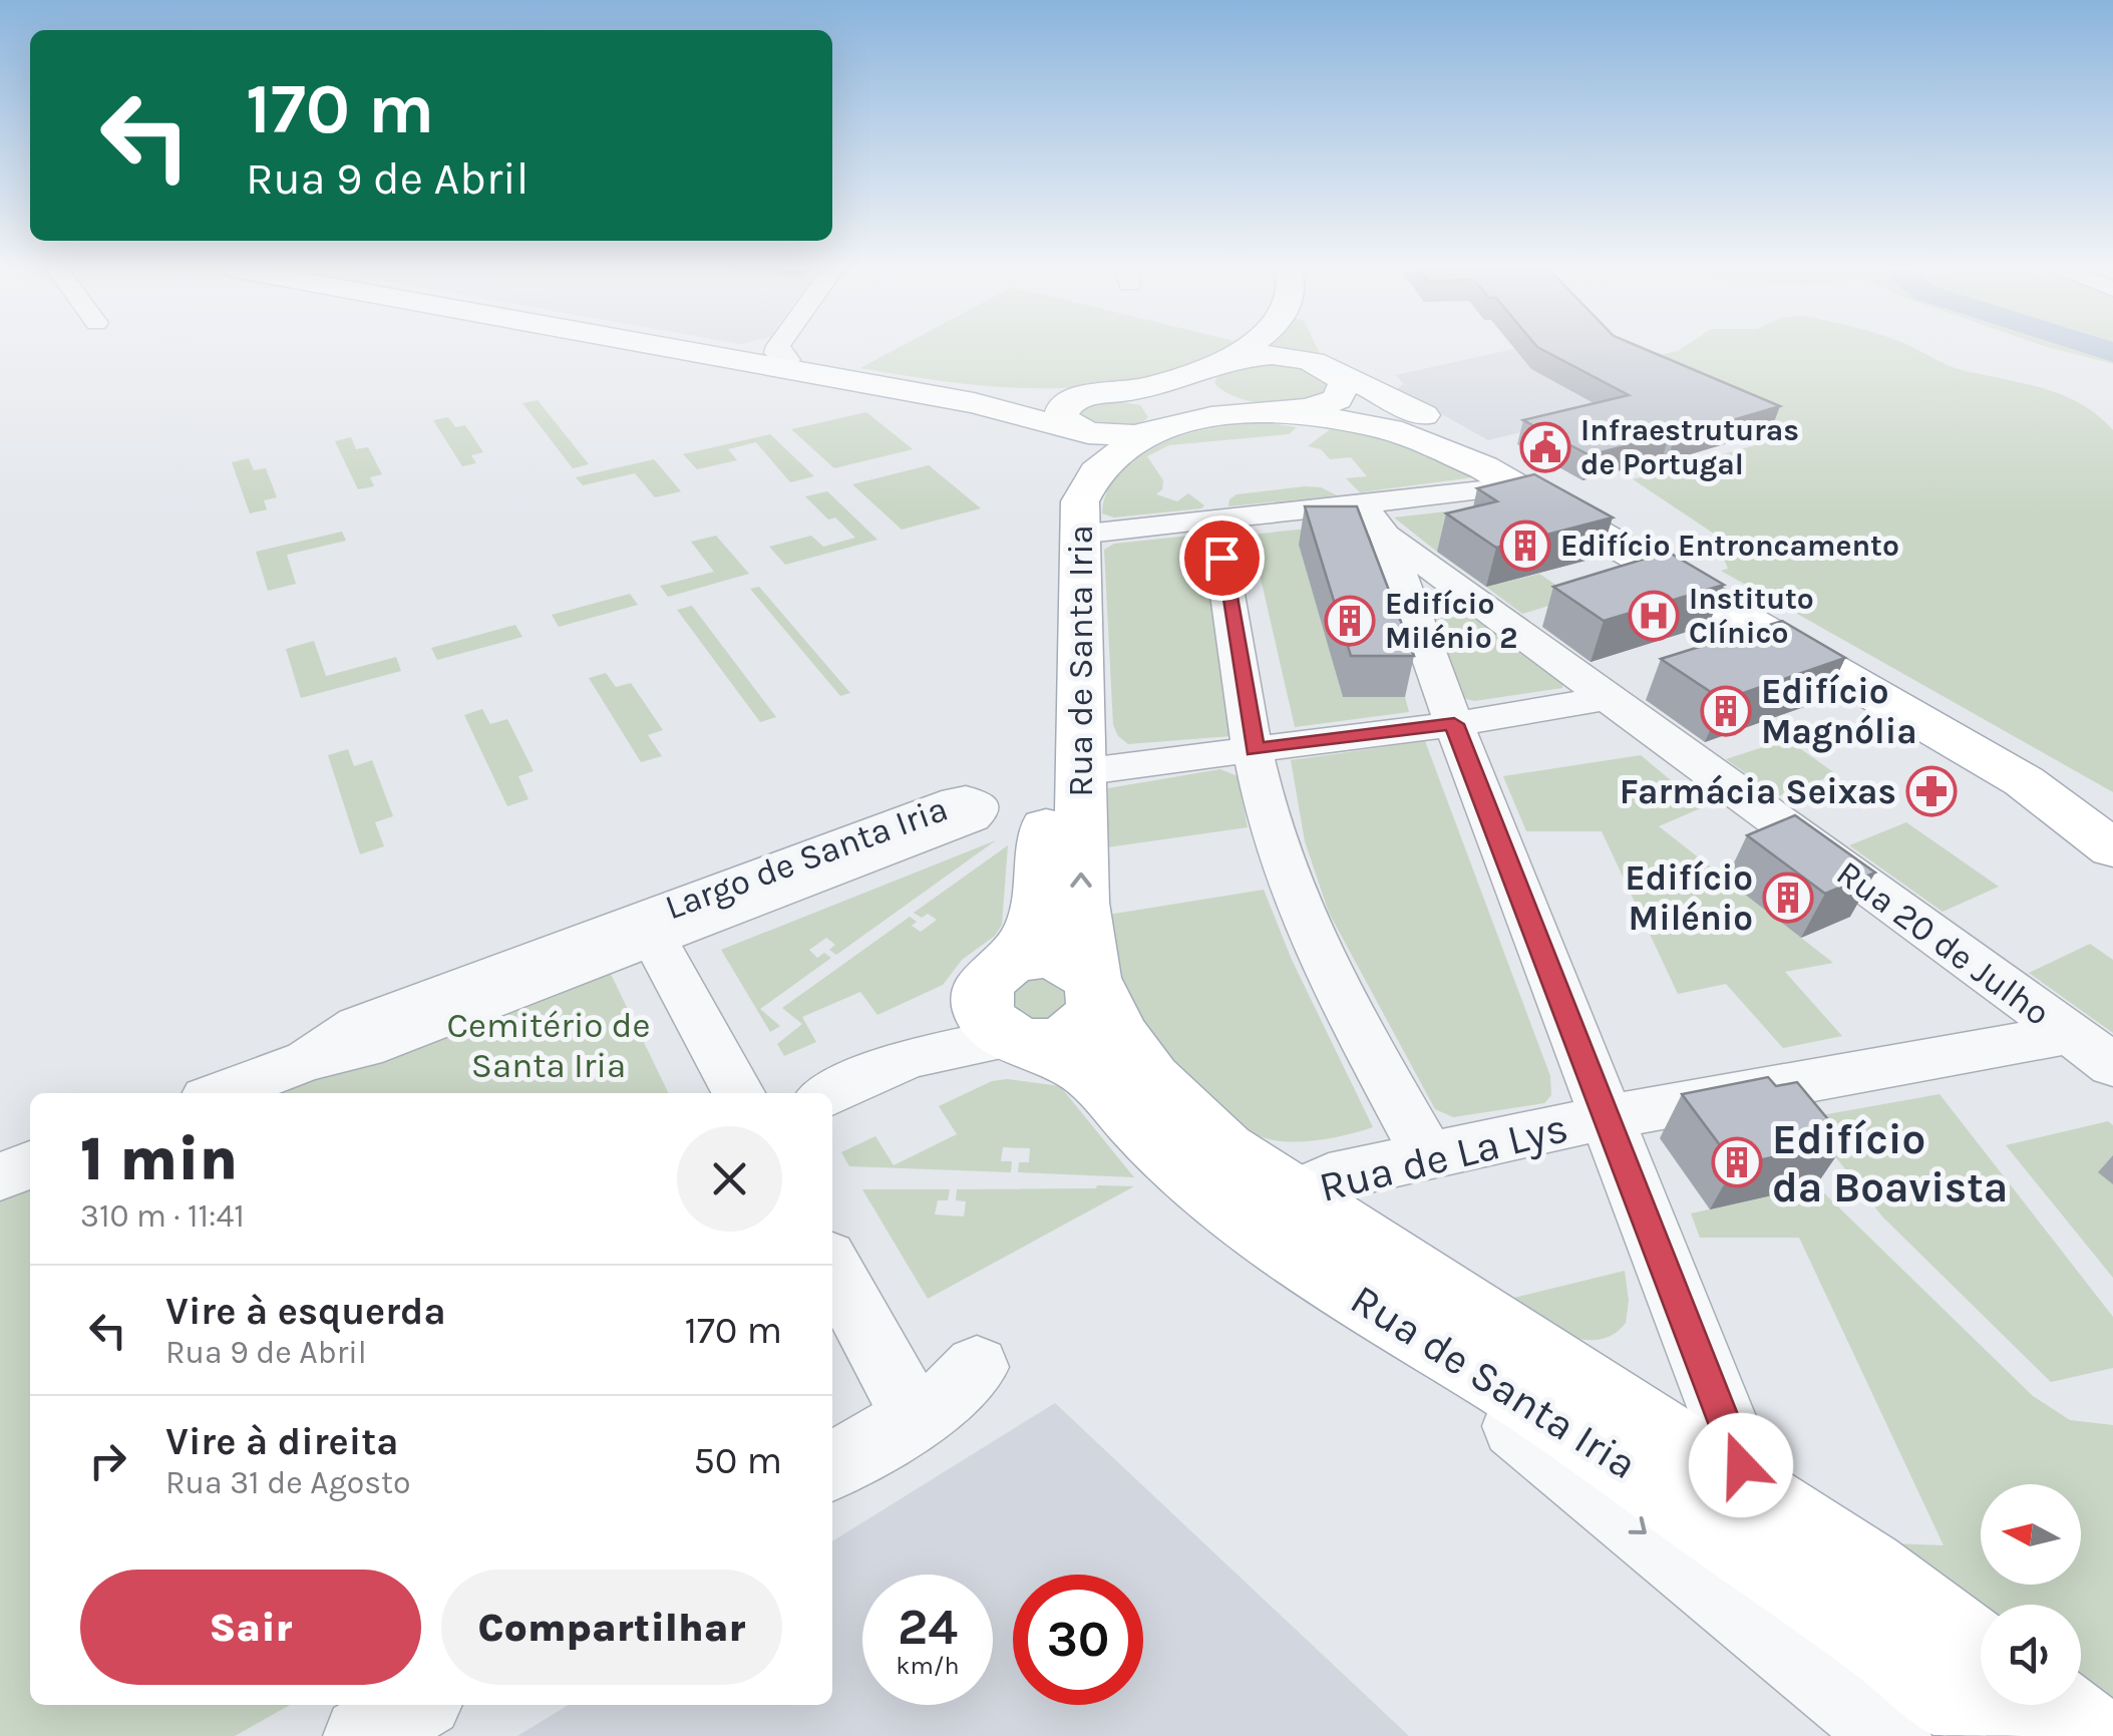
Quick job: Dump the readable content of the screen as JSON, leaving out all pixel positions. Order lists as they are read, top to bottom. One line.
{"streets":{"main road":["Rua de Santa Iria"],"street":["Largo de Santa Iria","Rua 20 de Julho","Rua de La Lys"]},"crossings":[["Rua de Santa Iria","Rua de La Lys"],["Rua 20 de Julho","Rua de La Lys"]],"parks":["Cemitério de Santa Iria"],"places":{"public building":["Infraestruturas de Portugal"],"building":["Edifício Entroncamento","Edifício Milénio 2","Edifício Magnólia","Edifício Milénio","Edifício da Boavista"],"hospital":["Instituto Clínico"],"pharmacy":["Farmácia Seixas"]},"north":"left","page":{"turn":["170 m","Rua 9 de Abril"],"heading":["1 min","310 m · 11:41"],"list":[{"name":"Vire à esquerda","note":"Rua 9 de Abril","value":"170 m"},{"name":"Vire à direita","note":"Rua 31 de Agosto","value":"50 m"}],"buttons":["Sair","Compartilhar"],"speed":"24 km/h","limit":"30"}}
